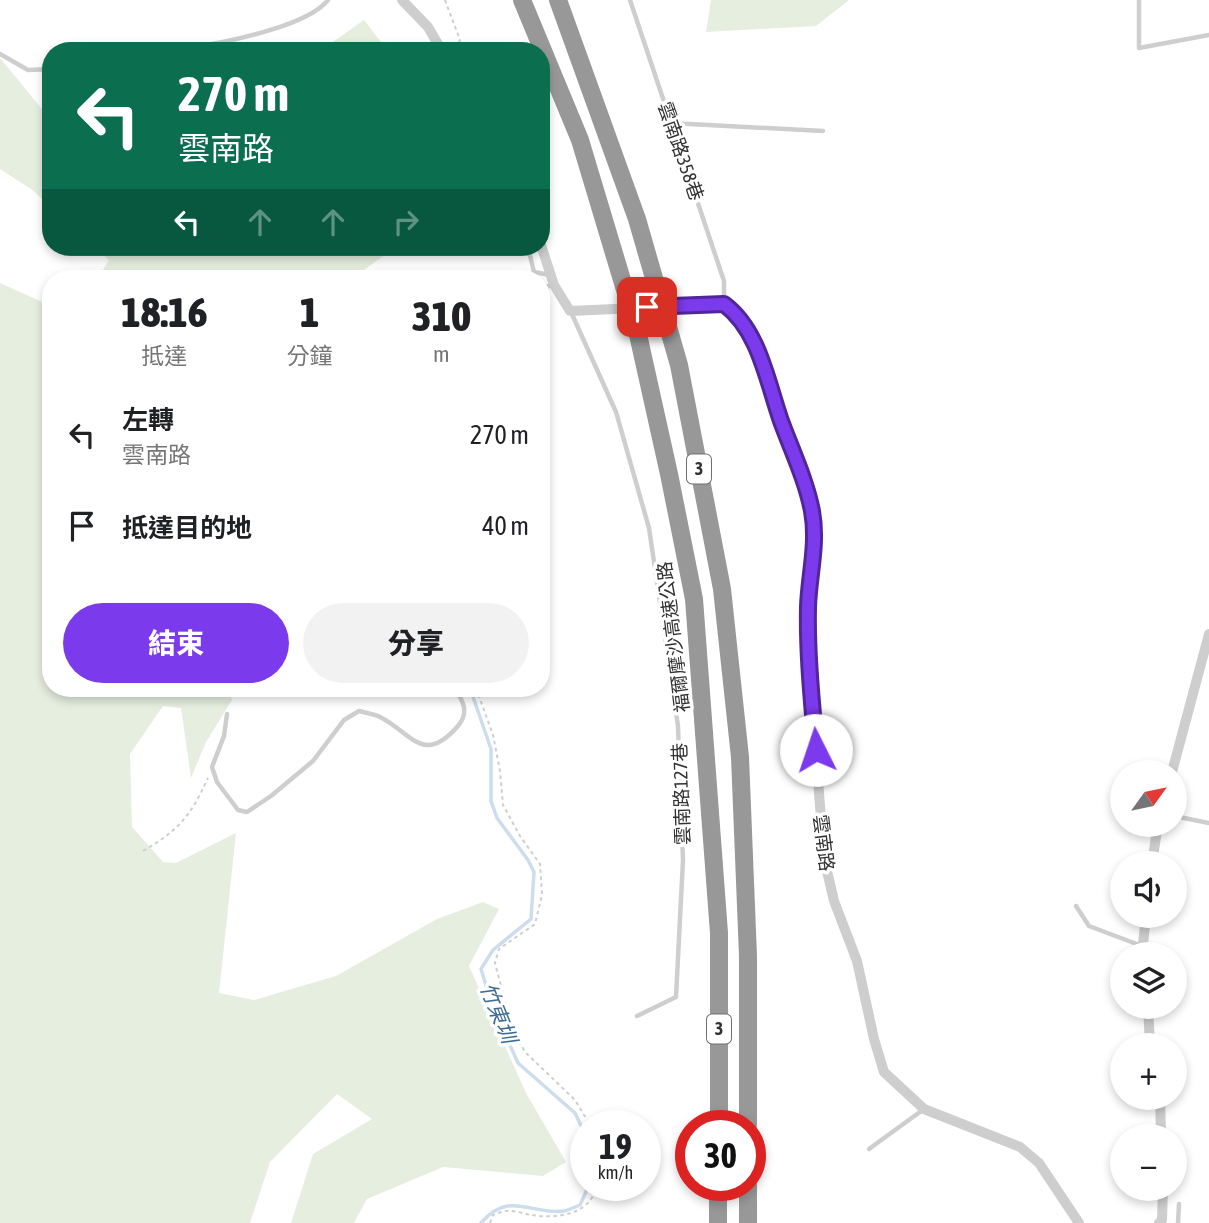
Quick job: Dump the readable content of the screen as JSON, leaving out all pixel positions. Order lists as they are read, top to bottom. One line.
{"streets":{"highway":["3","福爾摩沙高速公路"],"street":["雲南路"],"lane":["雲南路358巷","雲南路127巷"]},"crossings":[["雲南路358巷","雲南路"]],"water":["竹東圳"],"north":"top right","page":{"turn":["270 m","雲南路"],"eta":["18:16","抵達","1","分鐘","310","m"],"list":[{"name":"左轉","note":"雲南路","value":"270 m"},{"name":"抵達目的地","value":"40 m"}],"buttons":["結束","分享"],"map_buttons":["+","−"],"speed":"19 km/h","limit":"30"}}
